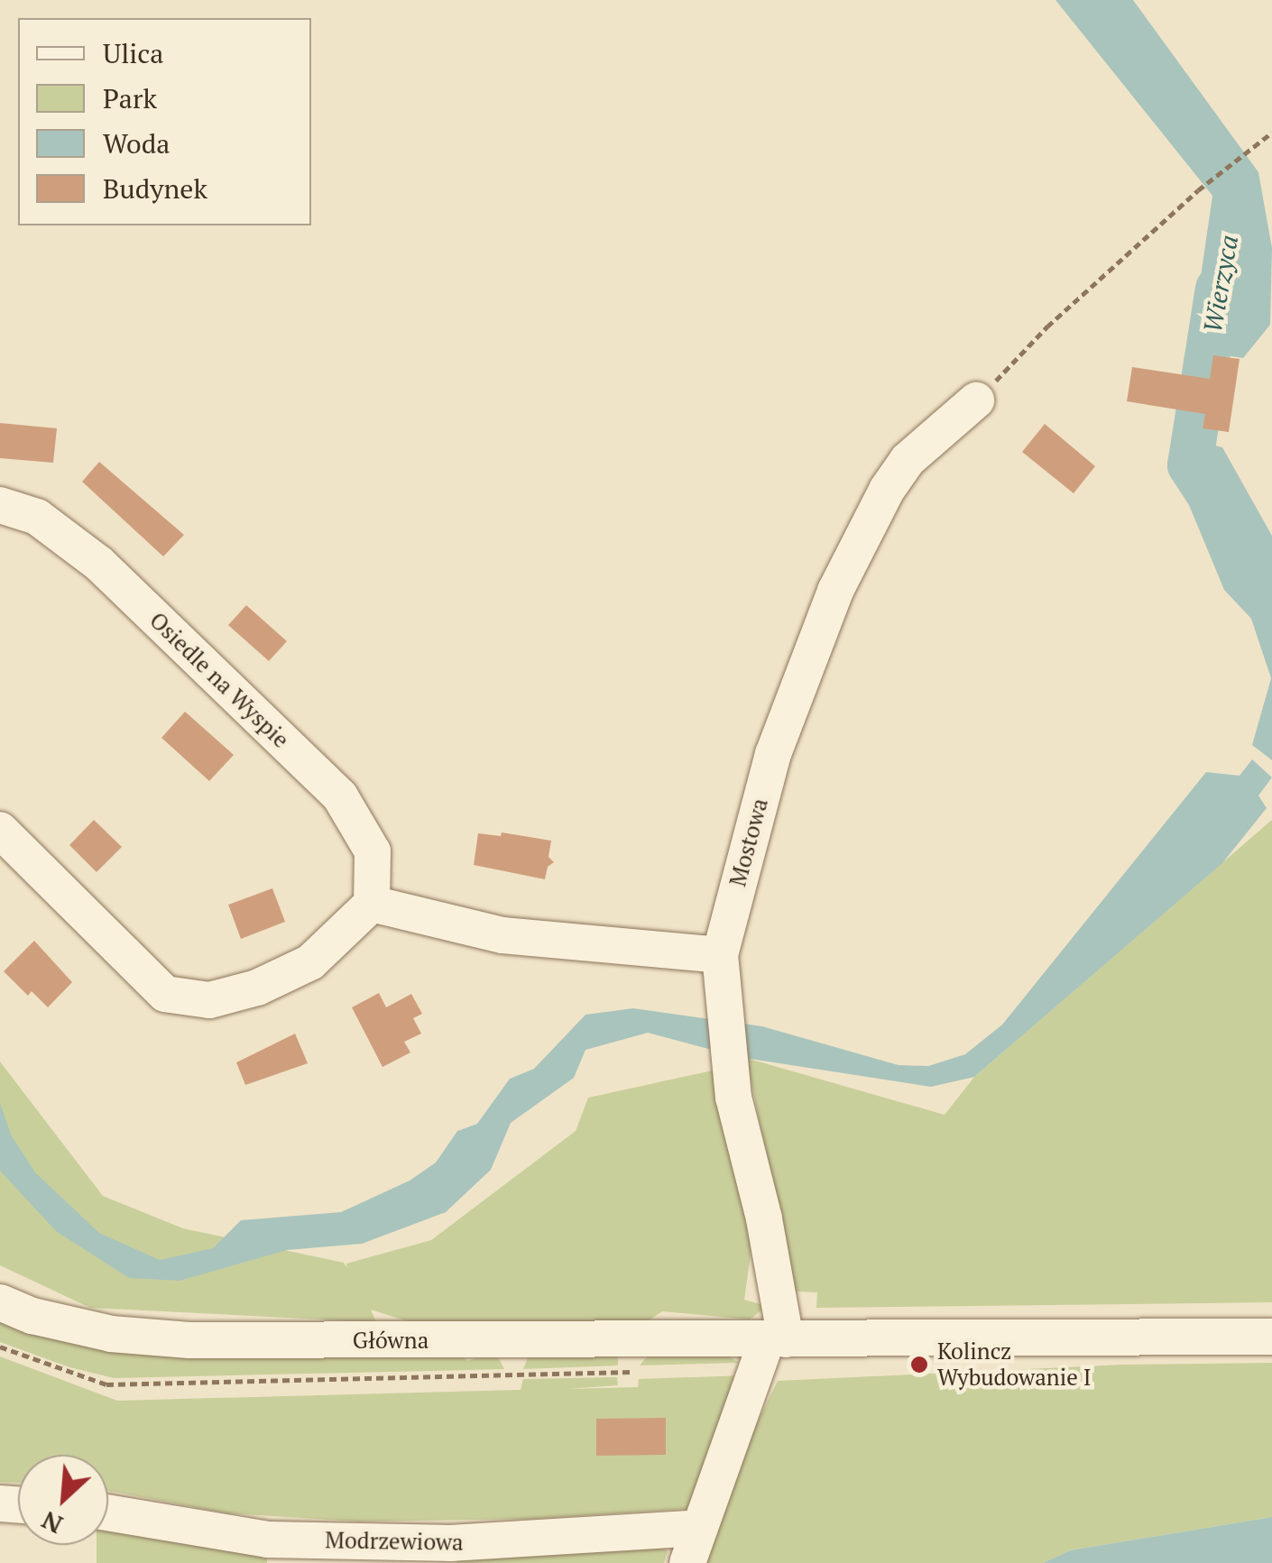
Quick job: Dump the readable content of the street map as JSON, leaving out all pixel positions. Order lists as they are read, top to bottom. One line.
{"streets":{"street":["Osiedle na Wyspie","Mostowa","Główna","Modrzewiowa"]},"crossings":[["Mostowa","Główna"]],"water":["Wierzyca"],"places":["Kolincz Wybudowanie I"],"legend":["Ulica","Park","Woda","Budynek"],"north":"bottom left"}
